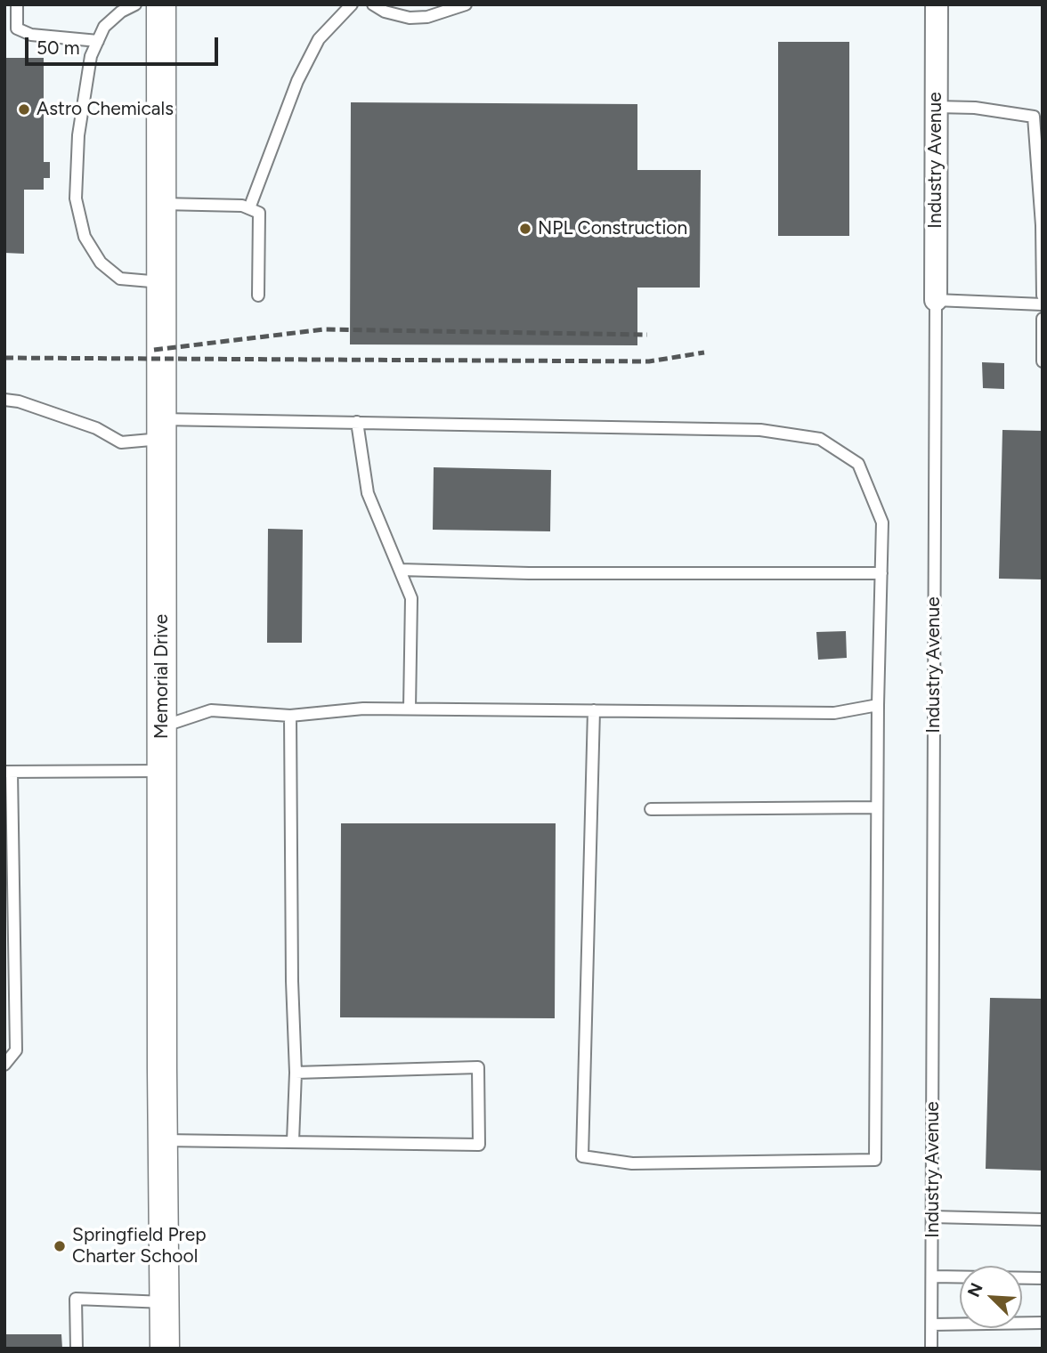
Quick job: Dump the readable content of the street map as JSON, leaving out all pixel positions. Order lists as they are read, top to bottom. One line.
{"streets":{"street":["Industry Avenue","Memorial Drive"]},"places":["Astro Chemicals","NPL Construction","Springfield Prep Charter School"],"scale_bar":"50 m","north":"top left"}
